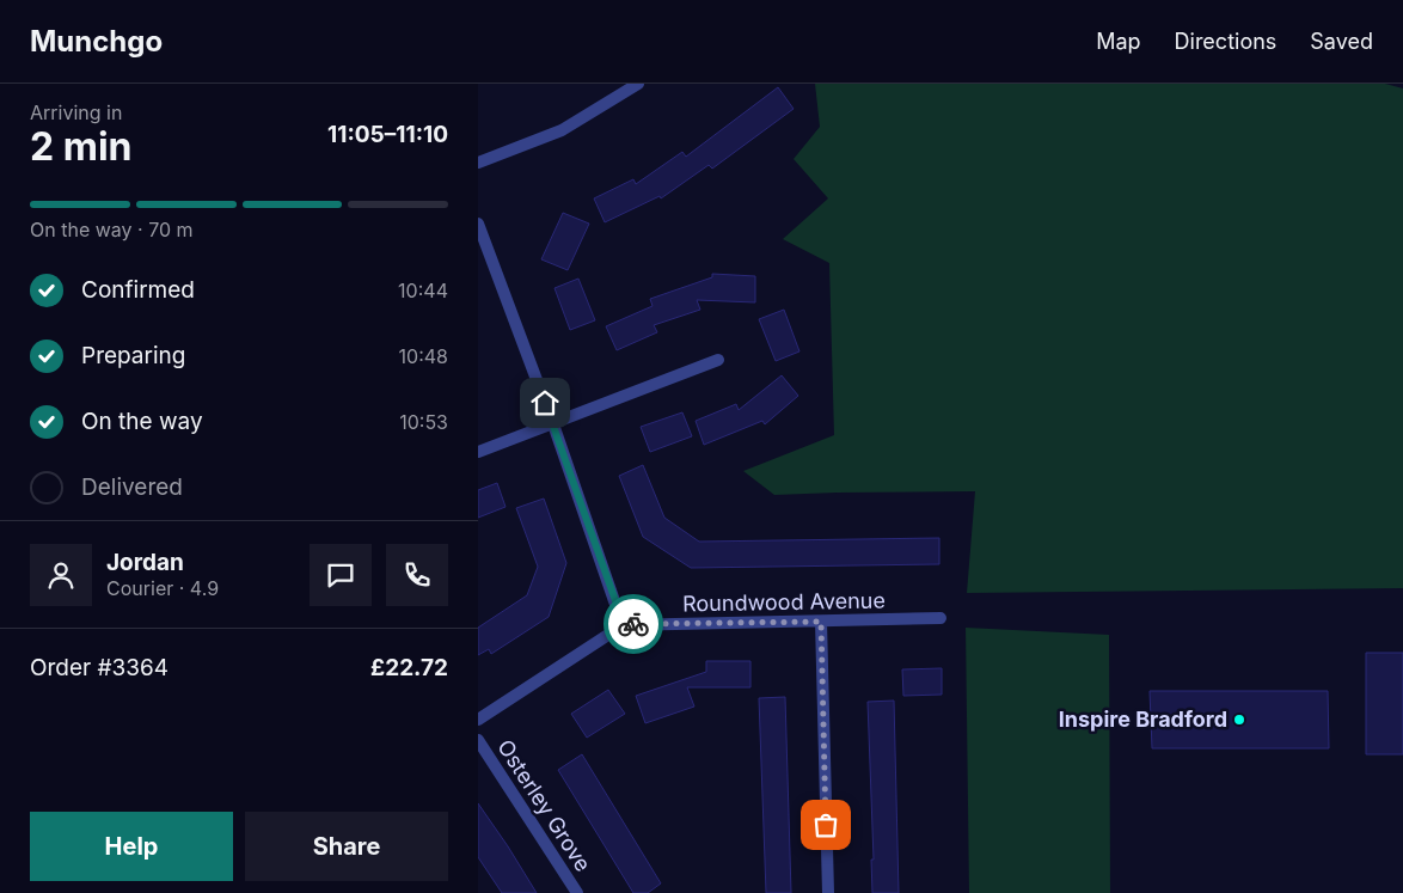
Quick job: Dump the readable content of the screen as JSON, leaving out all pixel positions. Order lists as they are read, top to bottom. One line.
{"streets":{"street":["Roundwood Avenue","Osterley Grove"]},"places":["Inspire Bradford"],"page":{"header":"Munchgo","nav":["Map","Directions","Saved"],"heading":["2 min","Arriving in","11:05–11:10"],"panel":["Jordan","Courier · 4.9","Order #3364","£22.72"],"bar":"On the way · 70 m","list":[["Confirmed","10:44"],["Preparing","10:48"],["On the way","10:53"],"Delivered"],"buttons":["Help","Share"]}}
